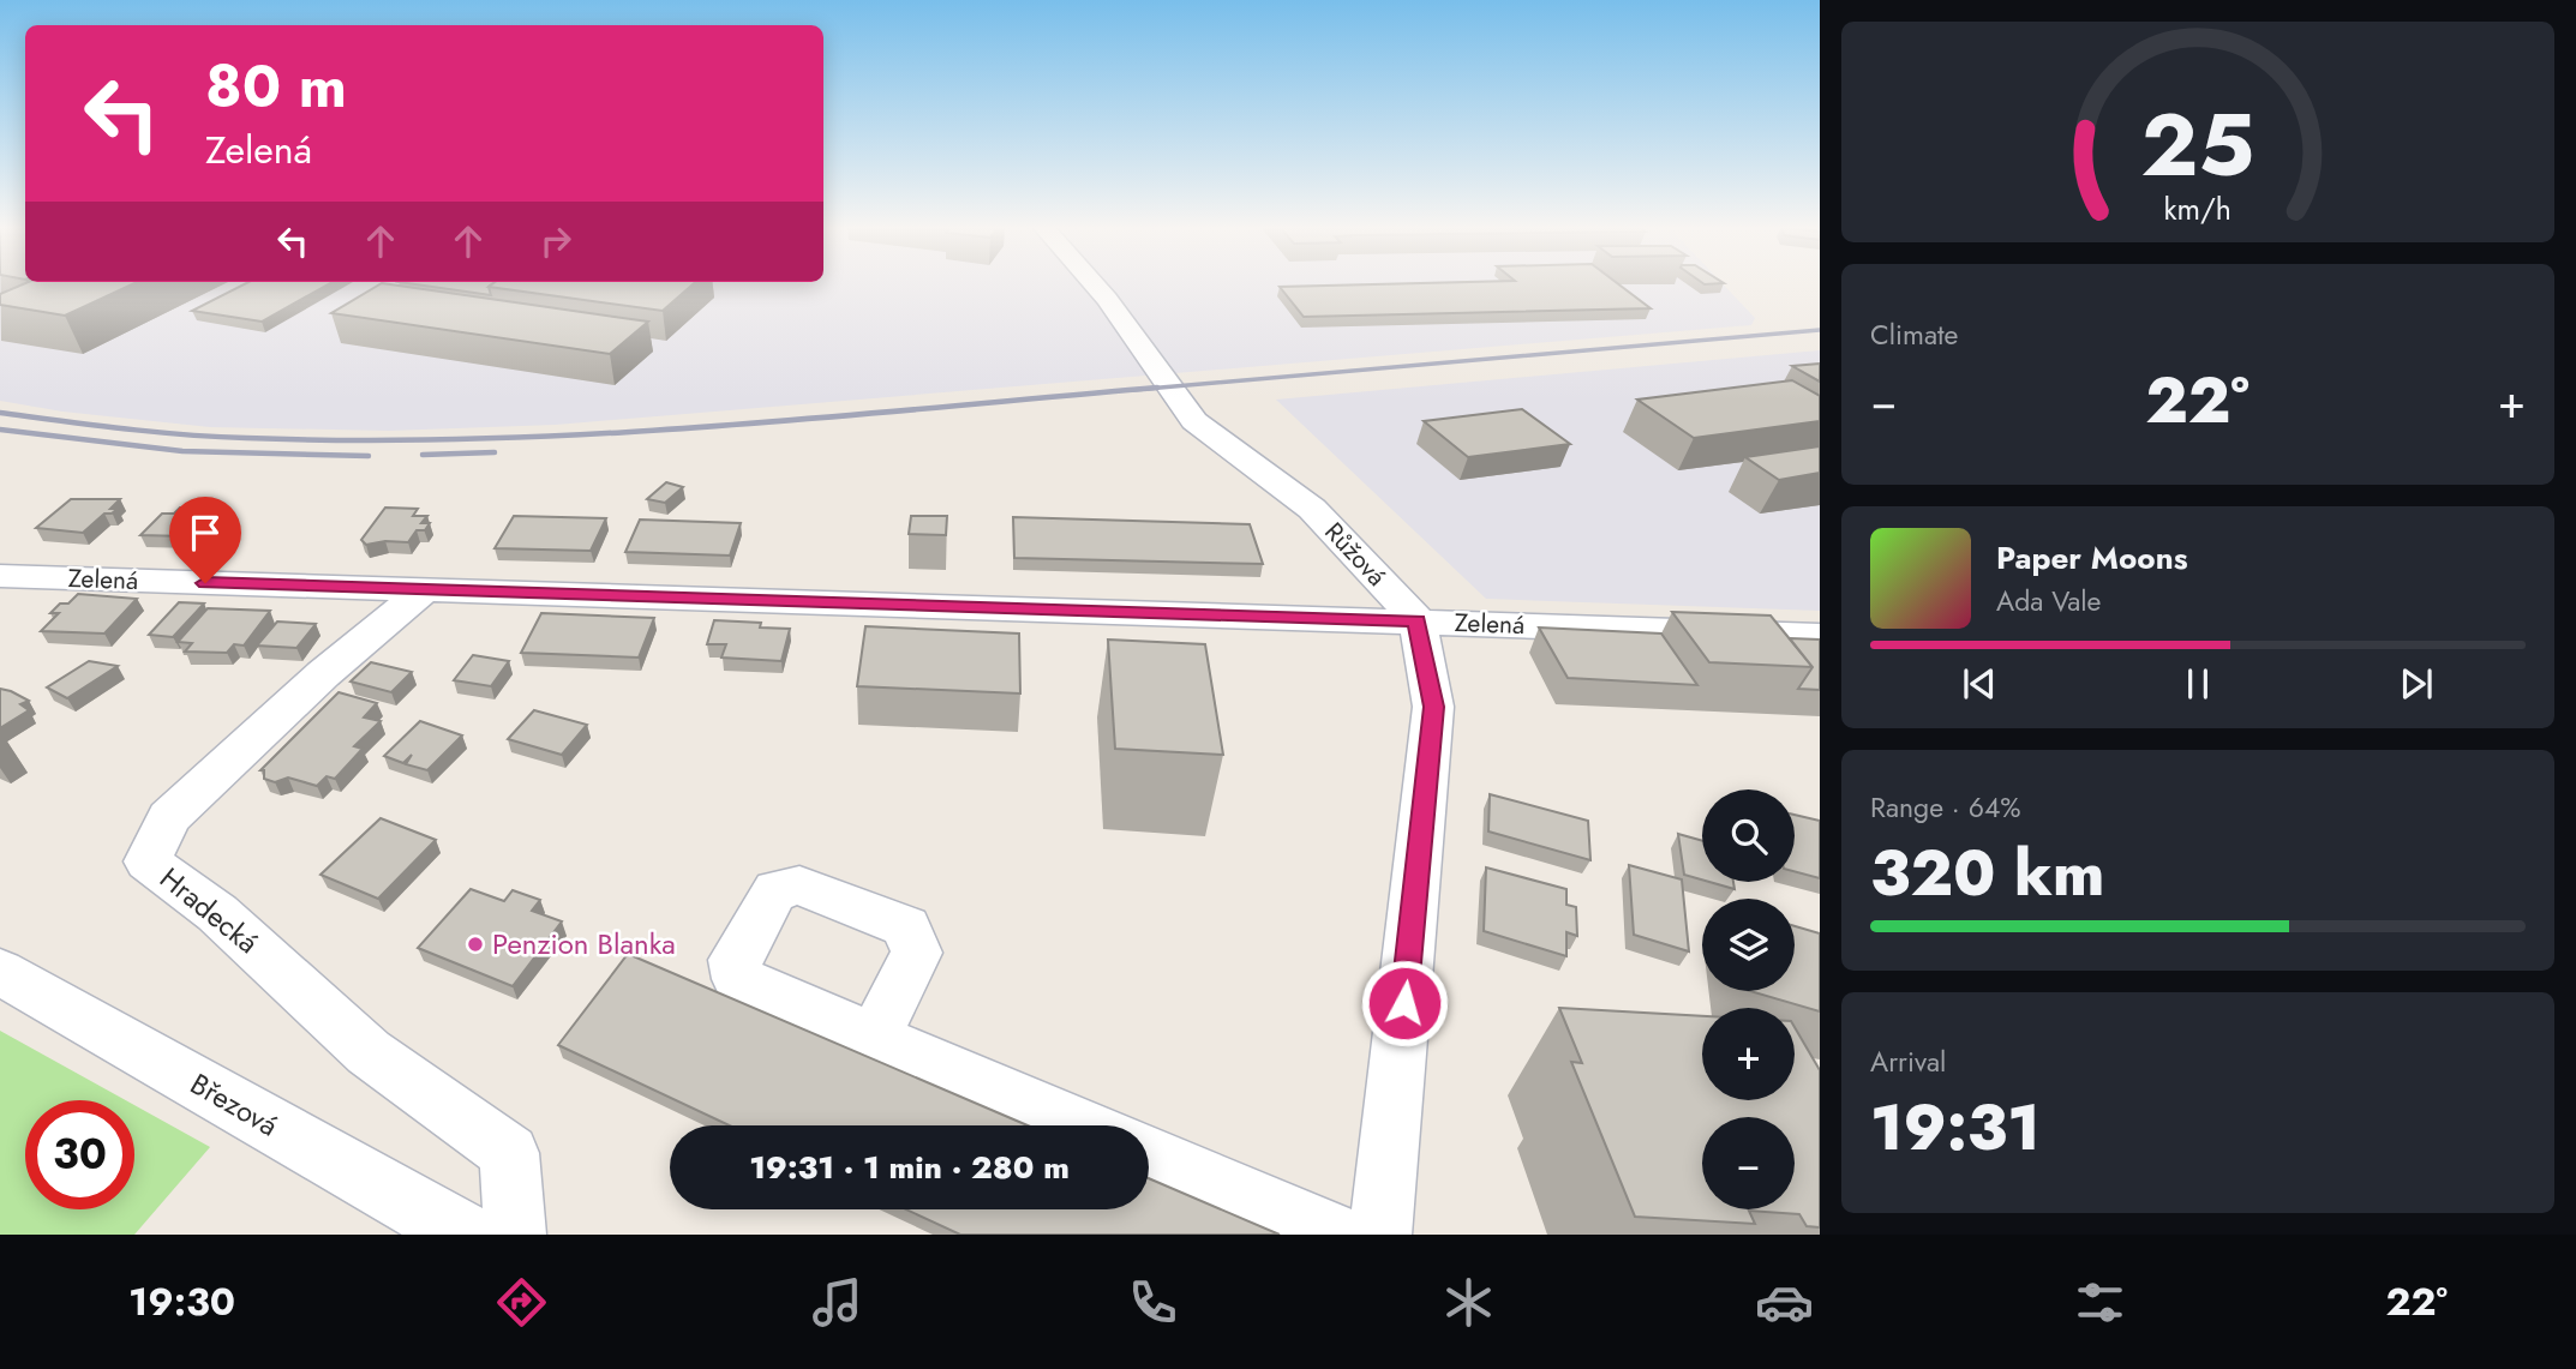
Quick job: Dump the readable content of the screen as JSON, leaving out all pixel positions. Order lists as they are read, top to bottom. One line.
{"streets":{"street":["Růžová","Zelená","Hradecká","Březová"]},"crossings":[["Růžová","Zelená"],["Zelená","Hradecká"]],"places":["Penzion Blanka"],"page":{"turn":["80 m","Zelená"],"tile":["Climate",["Range · 64%","320 km"],["Arrival","19:31"]],"heat":["−","22°","+"],"song":["Paper Moons","Ada Vale"],"map_buttons":["+","−"],"limit":"30","trip":"19:31 · 1 min · 280 m","tabs":["19:30","22°"],"gauge":["25","km/h"]}}
